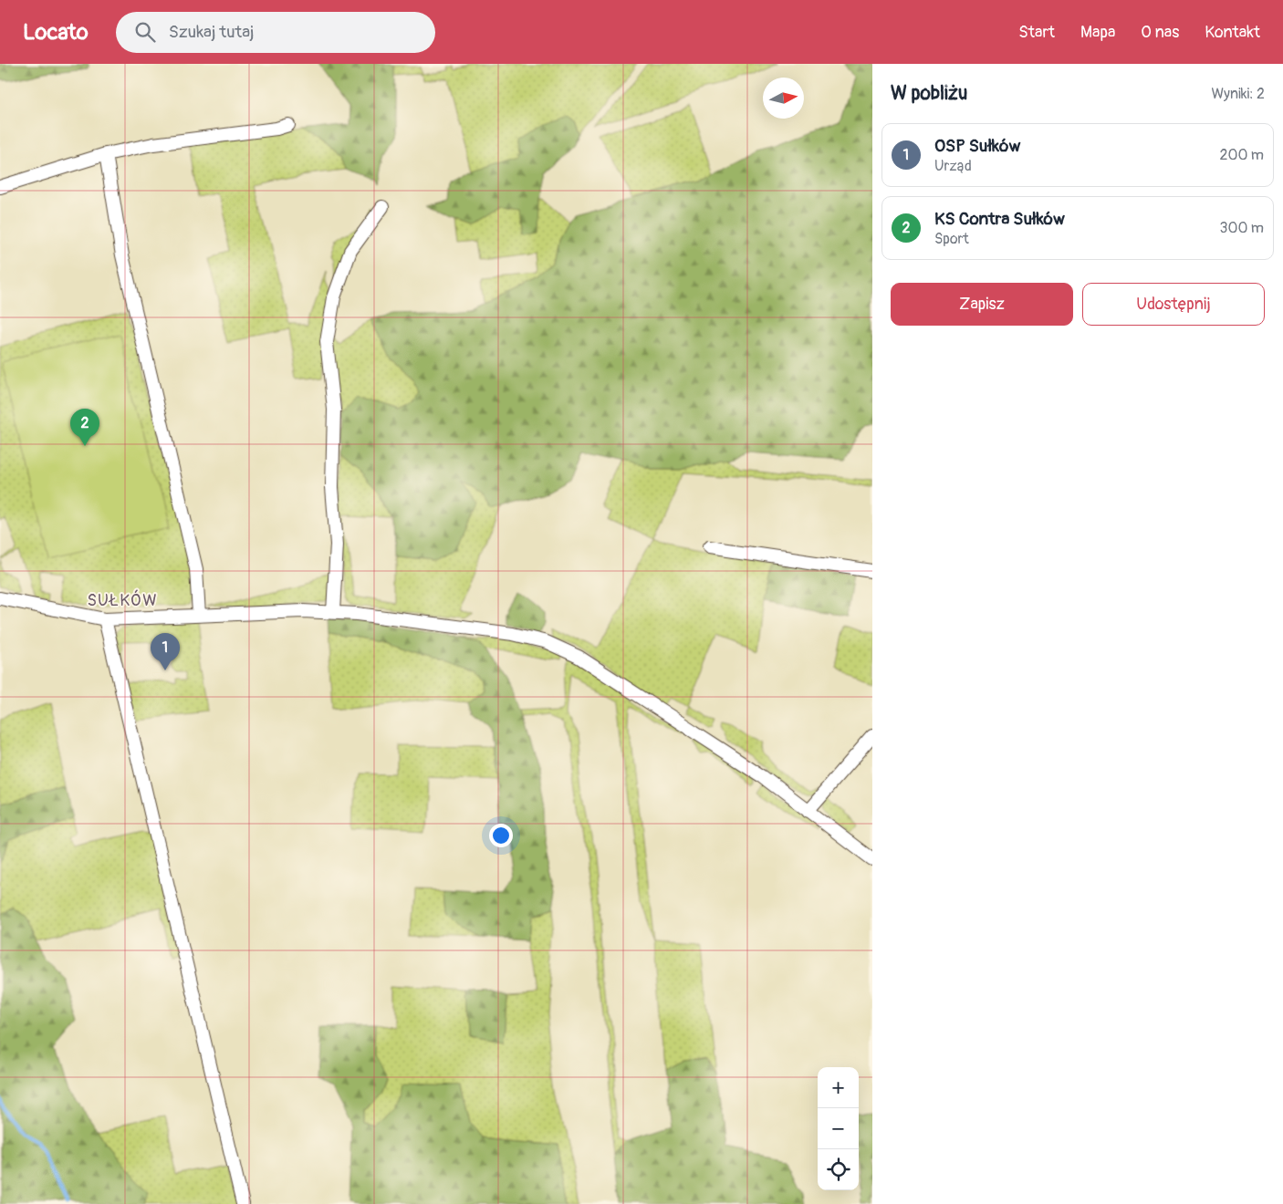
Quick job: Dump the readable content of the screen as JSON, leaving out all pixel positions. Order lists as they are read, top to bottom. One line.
{"districts":["SUŁKÓW"],"north":"right","page":{"header":"Locato","search":"Szukaj tutaj","nav":["Start","Mapa","O nas","Kontakt"],"heading":["W pobliżu","Wyniki: 2"],"list":[{"mark":"1","name":"OSP Sułków","note":"Urząd","value":"200 m"},{"mark":"2","name":"KS Contra Sułków","note":"Sport","value":"300 m"}],"buttons":["Zapisz","Udostępnij"],"pins":["2","1"],"map_buttons":["+","−"]}}
